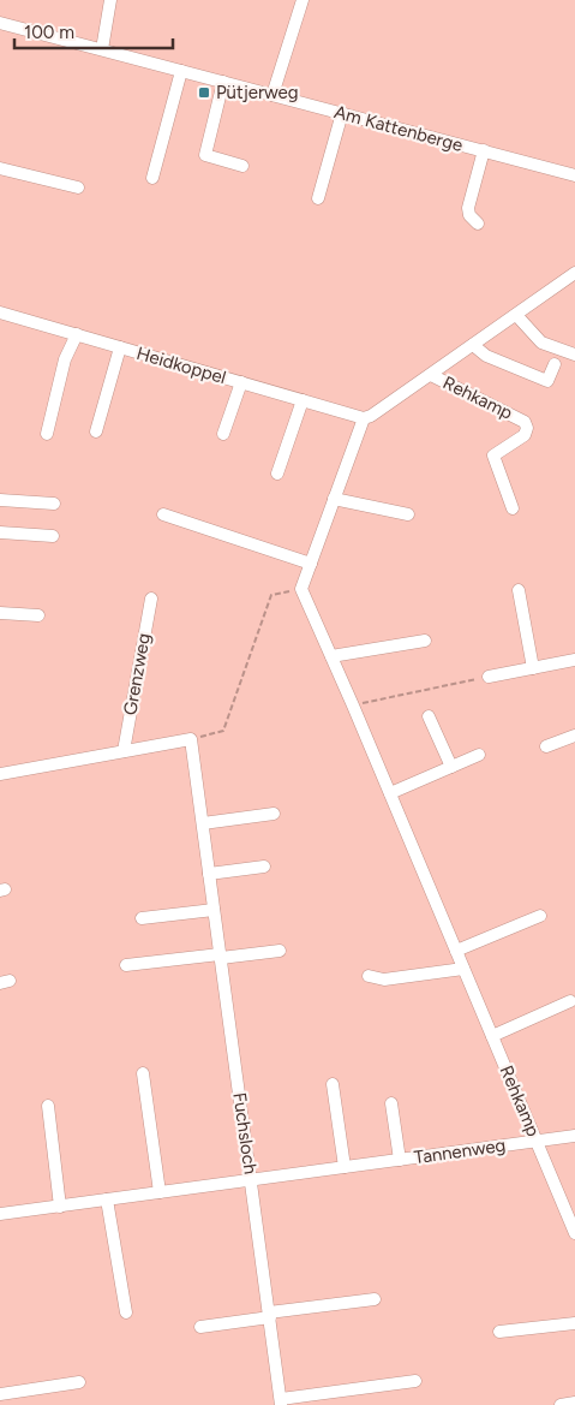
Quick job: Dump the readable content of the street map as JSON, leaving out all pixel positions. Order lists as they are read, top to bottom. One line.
{"streets":{"street":["Am Kattenberge","Heidkoppel","Rehkamp","Grenzweg","Fuchsloch","Tannenweg"]},"crossings":[["Heidkoppel","Rehkamp"],["Rehkamp","Tannenweg"],["Fuchsloch","Tannenweg"]],"places":{"transit":["Pütjerweg"]},"scale_bar":"100 m"}
